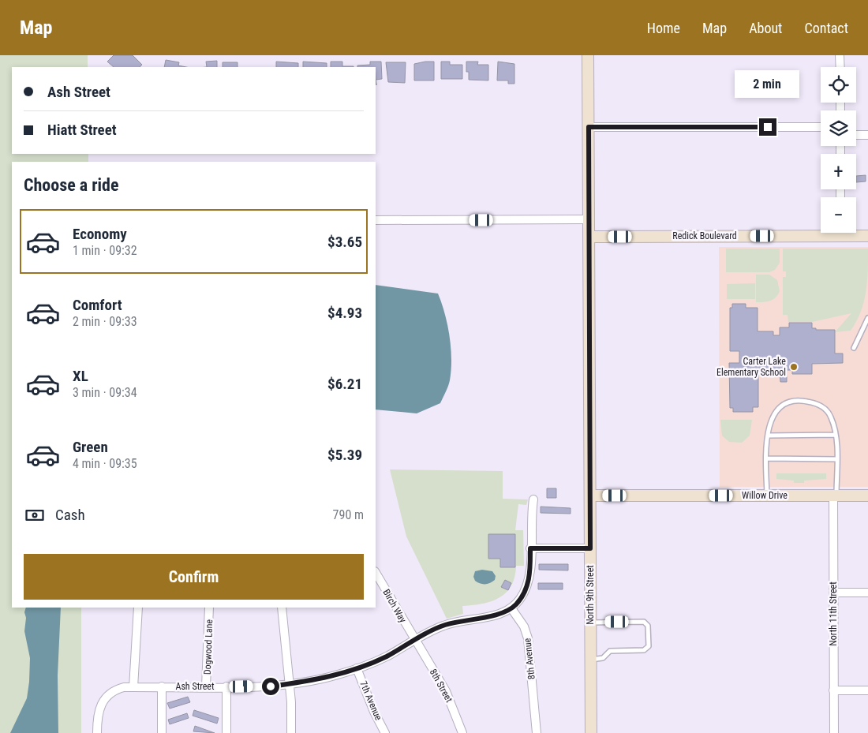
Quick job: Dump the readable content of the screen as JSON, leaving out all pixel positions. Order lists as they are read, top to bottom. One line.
{"streets":{"street":["Redick Boulevard","Willow Drive","North 9th Street","Birch Way","North 11th Street","Dogwood Lane","8th Avenue","8th Street","Ash Street","7th Avenue"]},"crossings":[["Redick Boulevard","North 9th Street"],["Willow Drive","North 9th Street"],["Willow Drive","North 11th Street"],["Birch Way","8th Street"],["Birch Way","Ash Street"],["Dogwood Lane","Ash Street"],["8th Avenue","Ash Street"],["8th Street","Ash Street"],["Ash Street","7th Avenue"]],"places":["Carter Lake Elementary School"],"page":{"header":"Map","nav":["Home","Map","About","Contact"],"map_buttons":["+","−"],"banner":["Ash Street","Hiatt Street"],"bubble":"2 min","heading":"Choose a ride","list":[{"name":"Economy","note":"1 min · 09:32","value":"$3.65"},{"name":"Comfort","note":"2 min · 09:33","value":"$4.93"},{"name":"XL","note":"3 min · 09:34","value":"$6.21"},{"name":"Green","note":"4 min · 09:35","value":"$5.39"}],"pay":["Cash","790 m"],"buttons":"Confirm"}}
